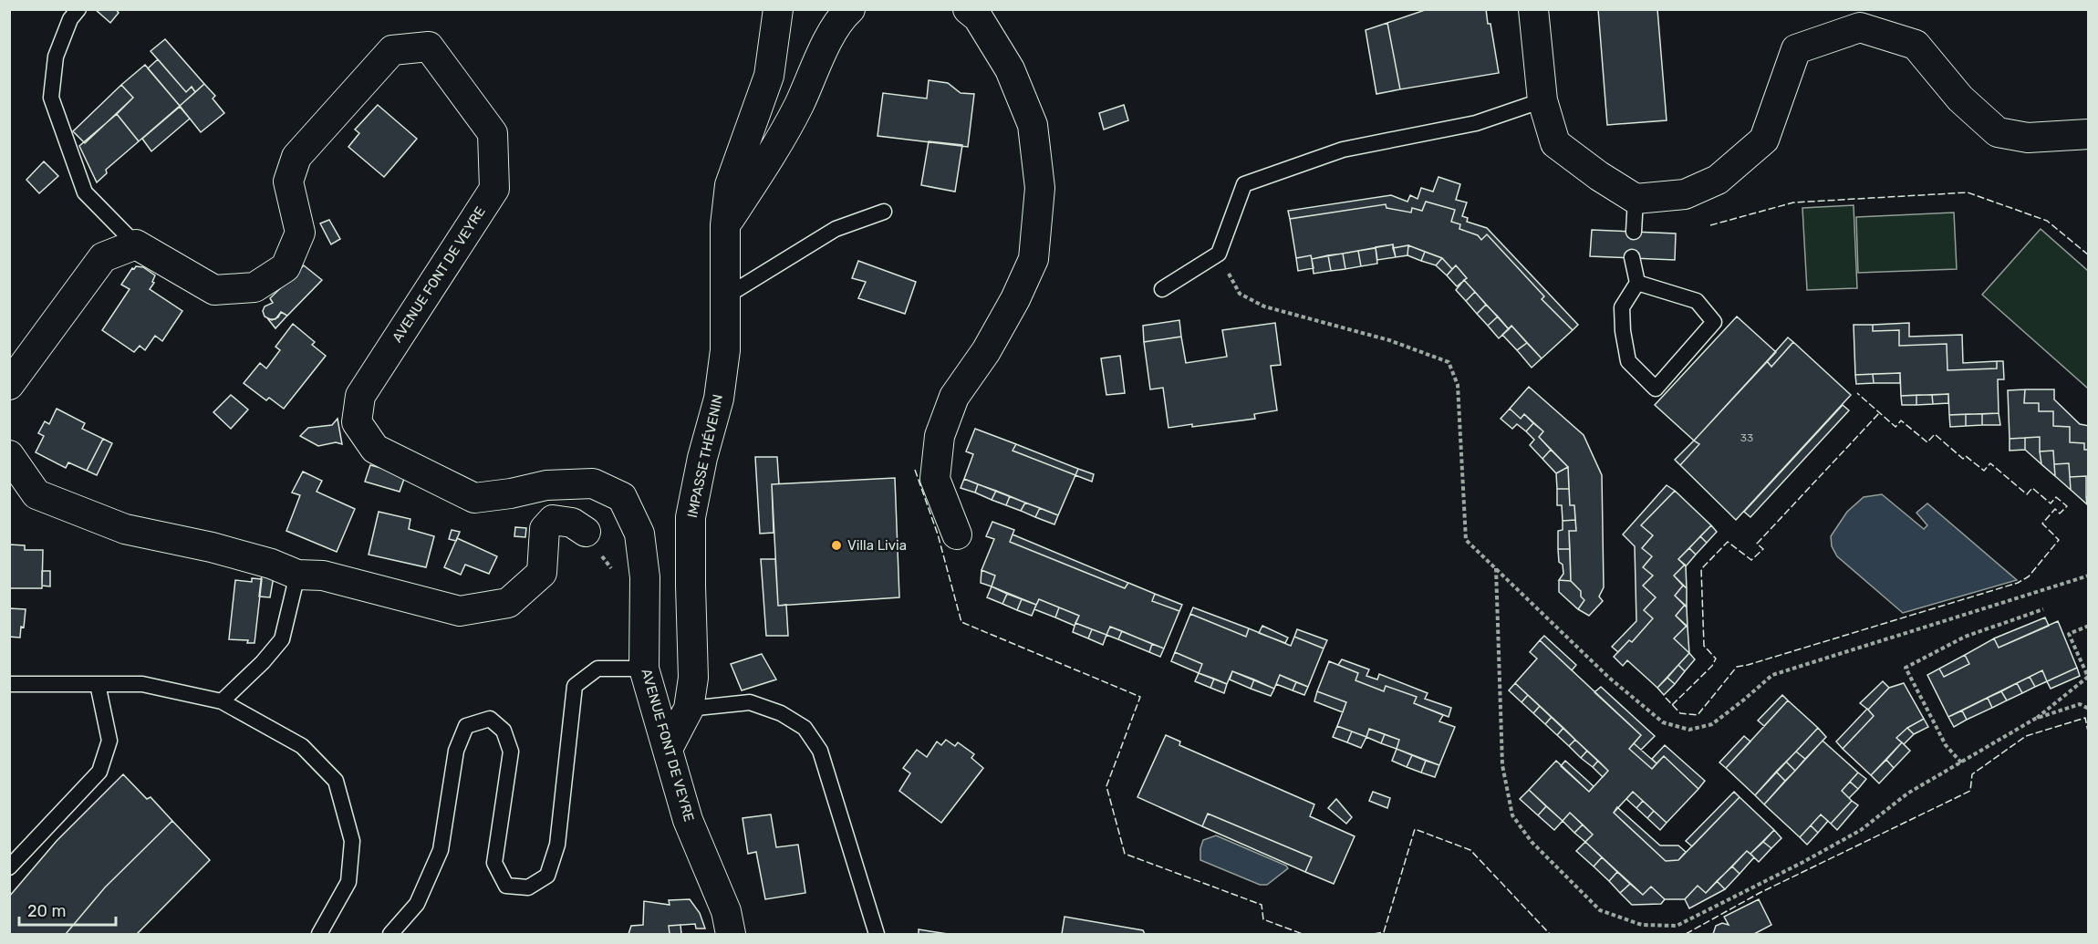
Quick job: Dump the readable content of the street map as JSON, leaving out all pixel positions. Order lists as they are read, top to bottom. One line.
{"streets":{"street":["AVENUE FONT DE VEYRE","IMPASSE THÉVENIN"]},"crossings":[["AVENUE FONT DE VEYRE","IMPASSE THÉVENIN"]],"places":["Villa Livia"],"house_numbers":["33"],"scale_bar":"20 m"}
